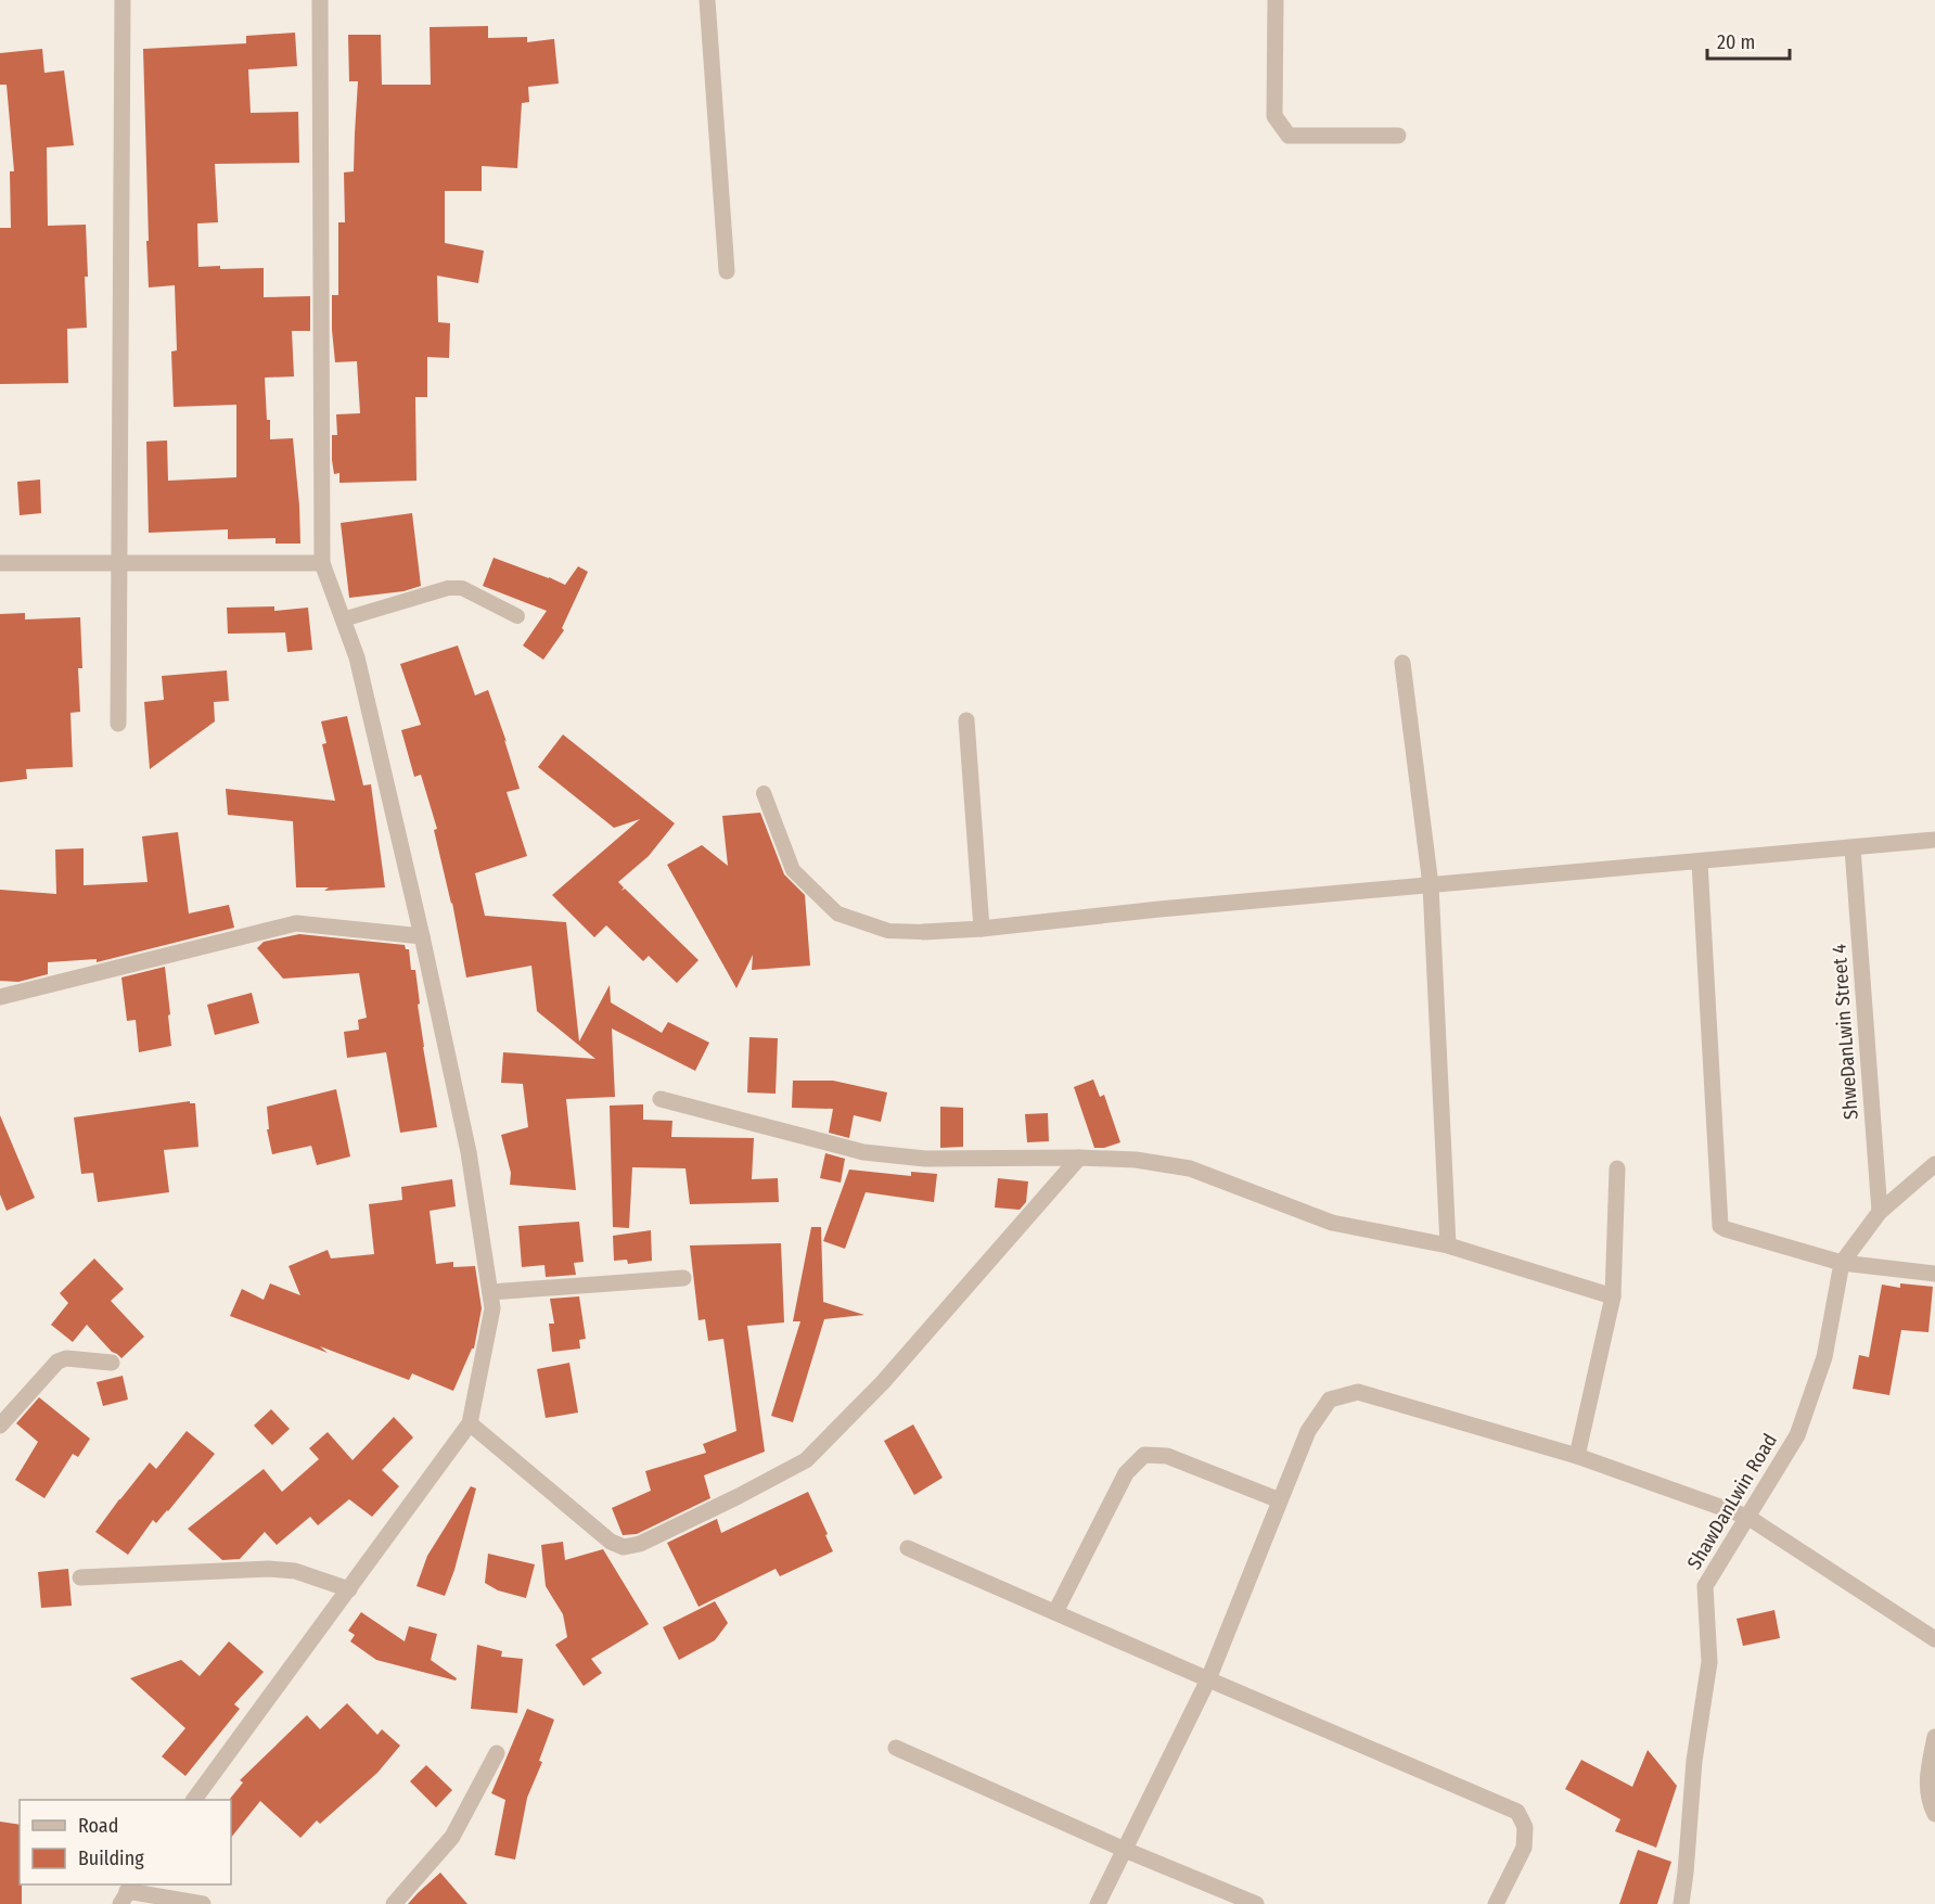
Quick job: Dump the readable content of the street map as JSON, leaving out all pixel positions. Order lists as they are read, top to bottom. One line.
{"streets":{"street":["ShweDanLwin Street 4","ShawDanLwin Road"]},"crossings":[["ShweDanLwin Street 4","ShawDanLwin Road"]],"legend":["Road","Building"],"scale_bar":"20 m"}
